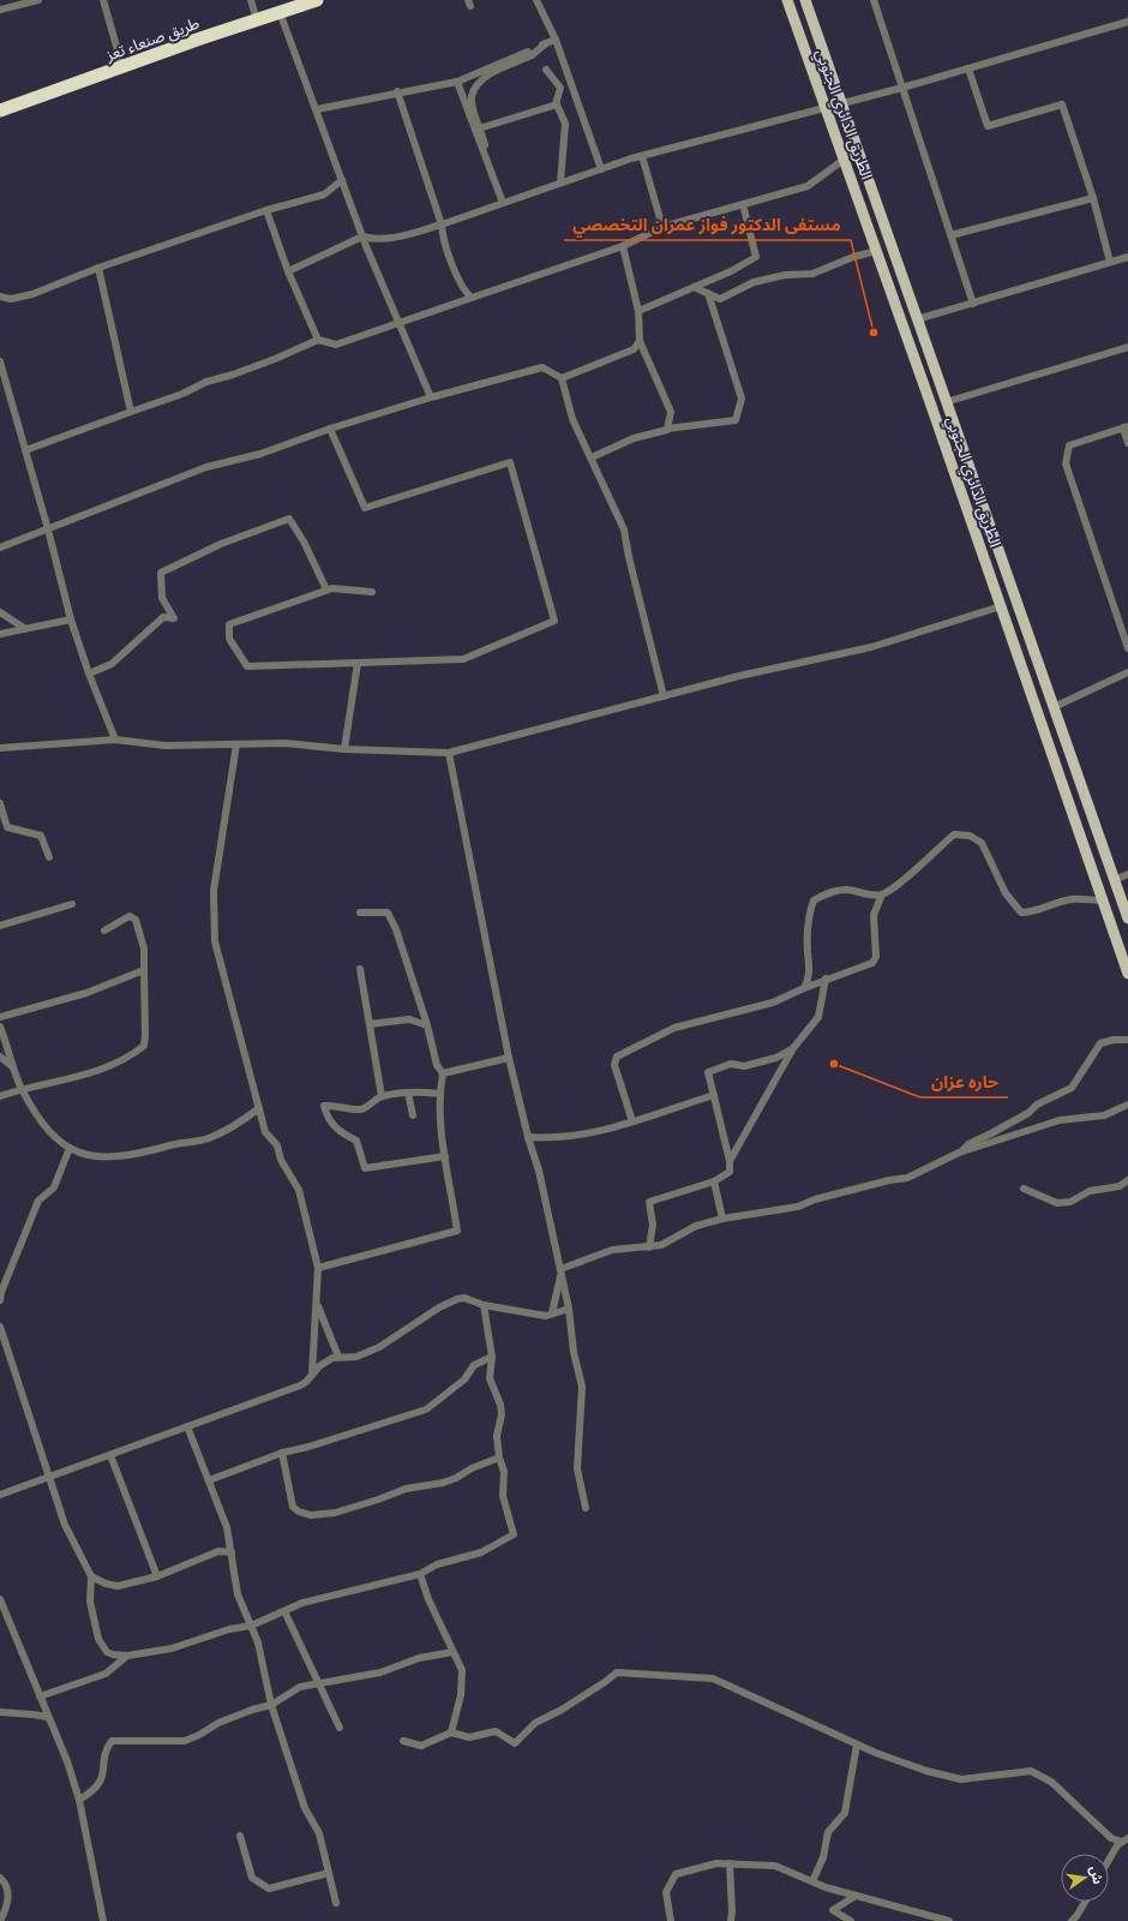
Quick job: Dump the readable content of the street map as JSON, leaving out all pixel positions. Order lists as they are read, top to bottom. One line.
{"streets":{"highway":["طريق صنعاء تعز"],"main road":["الطريق الدائري الجنوبي"]},"places":["مستفى الدكتور فواز عمران التخصصي","حاره عزان"],"north":"right"}
